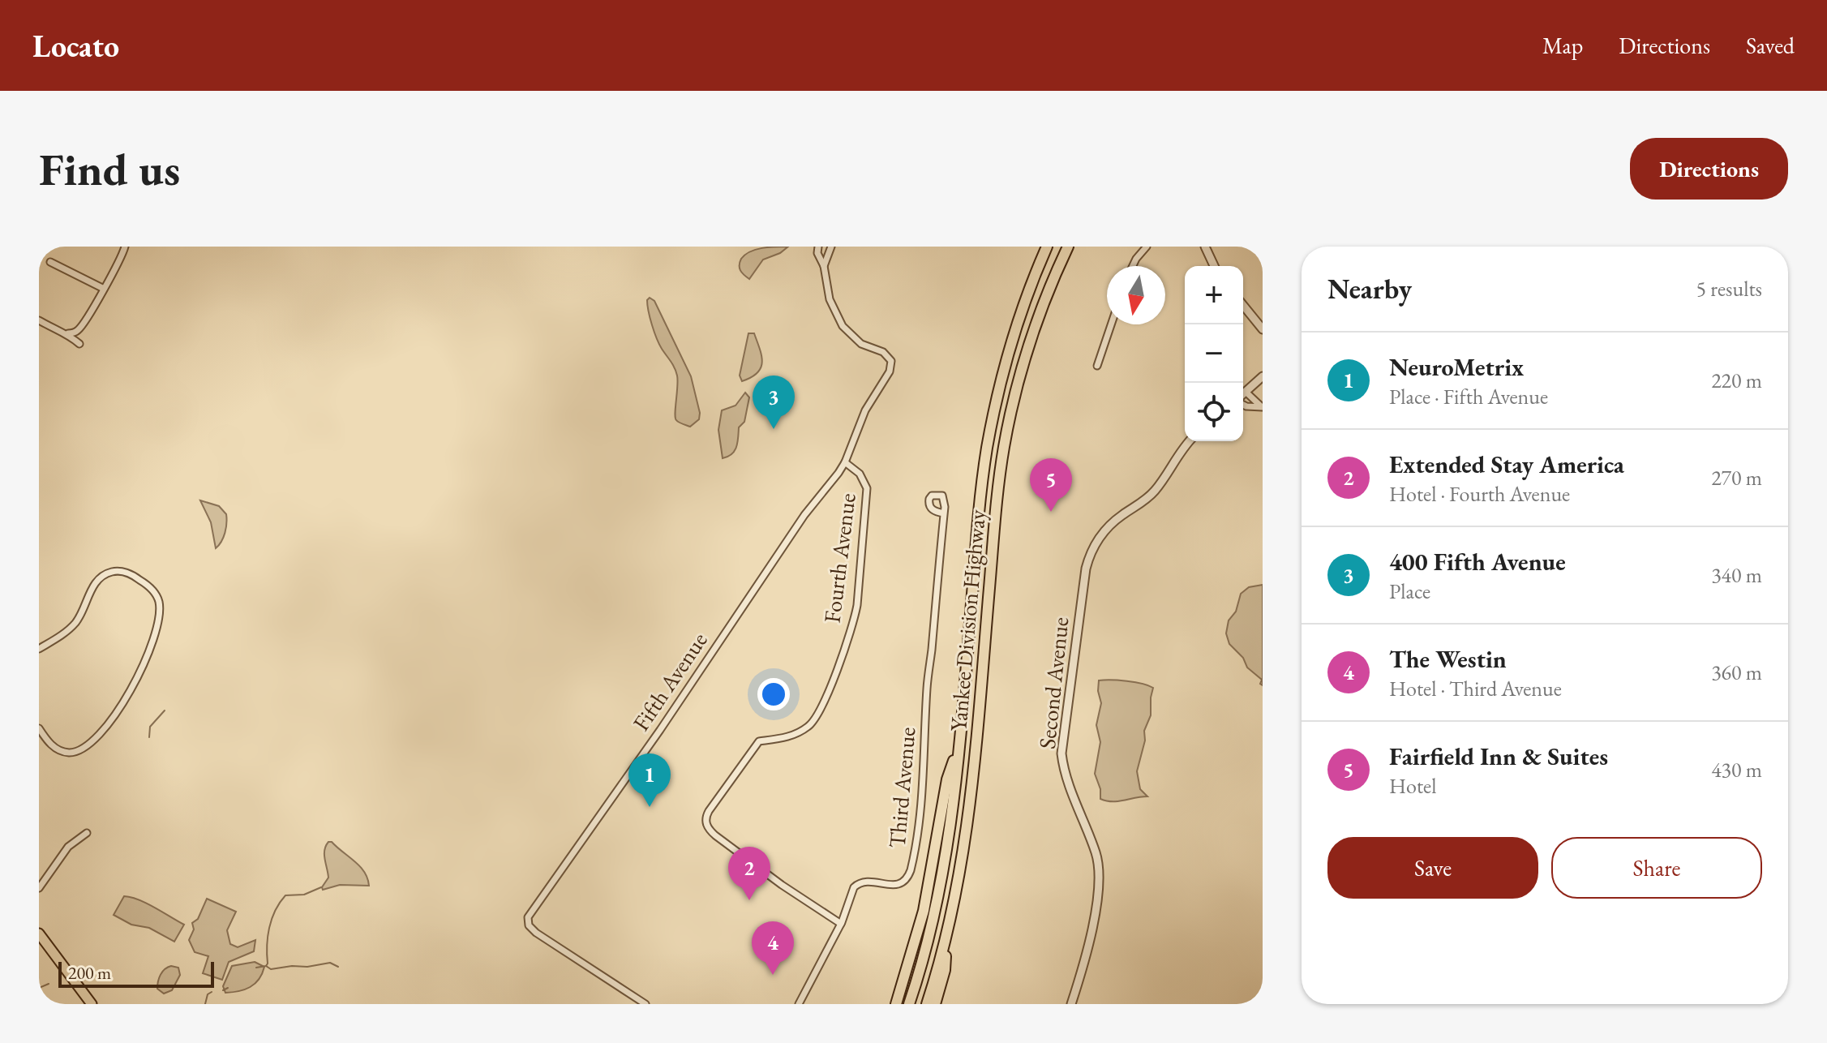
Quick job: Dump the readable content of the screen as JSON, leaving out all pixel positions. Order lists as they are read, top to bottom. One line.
{"streets":{"highway":["Yankee Division Highway"],"street":["Fourth Avenue","Fifth Avenue","Second Avenue","Third Avenue"]},"crossings":[["Fourth Avenue","Fifth Avenue"],["Fourth Avenue","Third Avenue"]],"scale_bar":"200 m","north":"bottom","page":{"header":"Locato","nav":["Map","Directions","Saved"],"buttons":["Directions",["Save","Share"]],"title":"Find us","heading":["Nearby","5 results"],"map_buttons":["+","−"],"list":[{"mark":"1","name":"NeuroMetrix","note":"Place · Fifth Avenue","value":"220 m"},{"mark":"2","name":"Extended Stay America","note":"Hotel · Fourth Avenue","value":"270 m"},{"mark":"3","name":"400 Fifth Avenue","note":"Place","value":"340 m"},{"mark":"4","name":"The Westin","note":"Hotel · Third Avenue","value":"360 m"},{"mark":"5","name":"Fairfield Inn & Suites","note":"Hotel","value":"430 m"}],"pins":["3","5","1","2","4"],"scale":"200 m"}}
